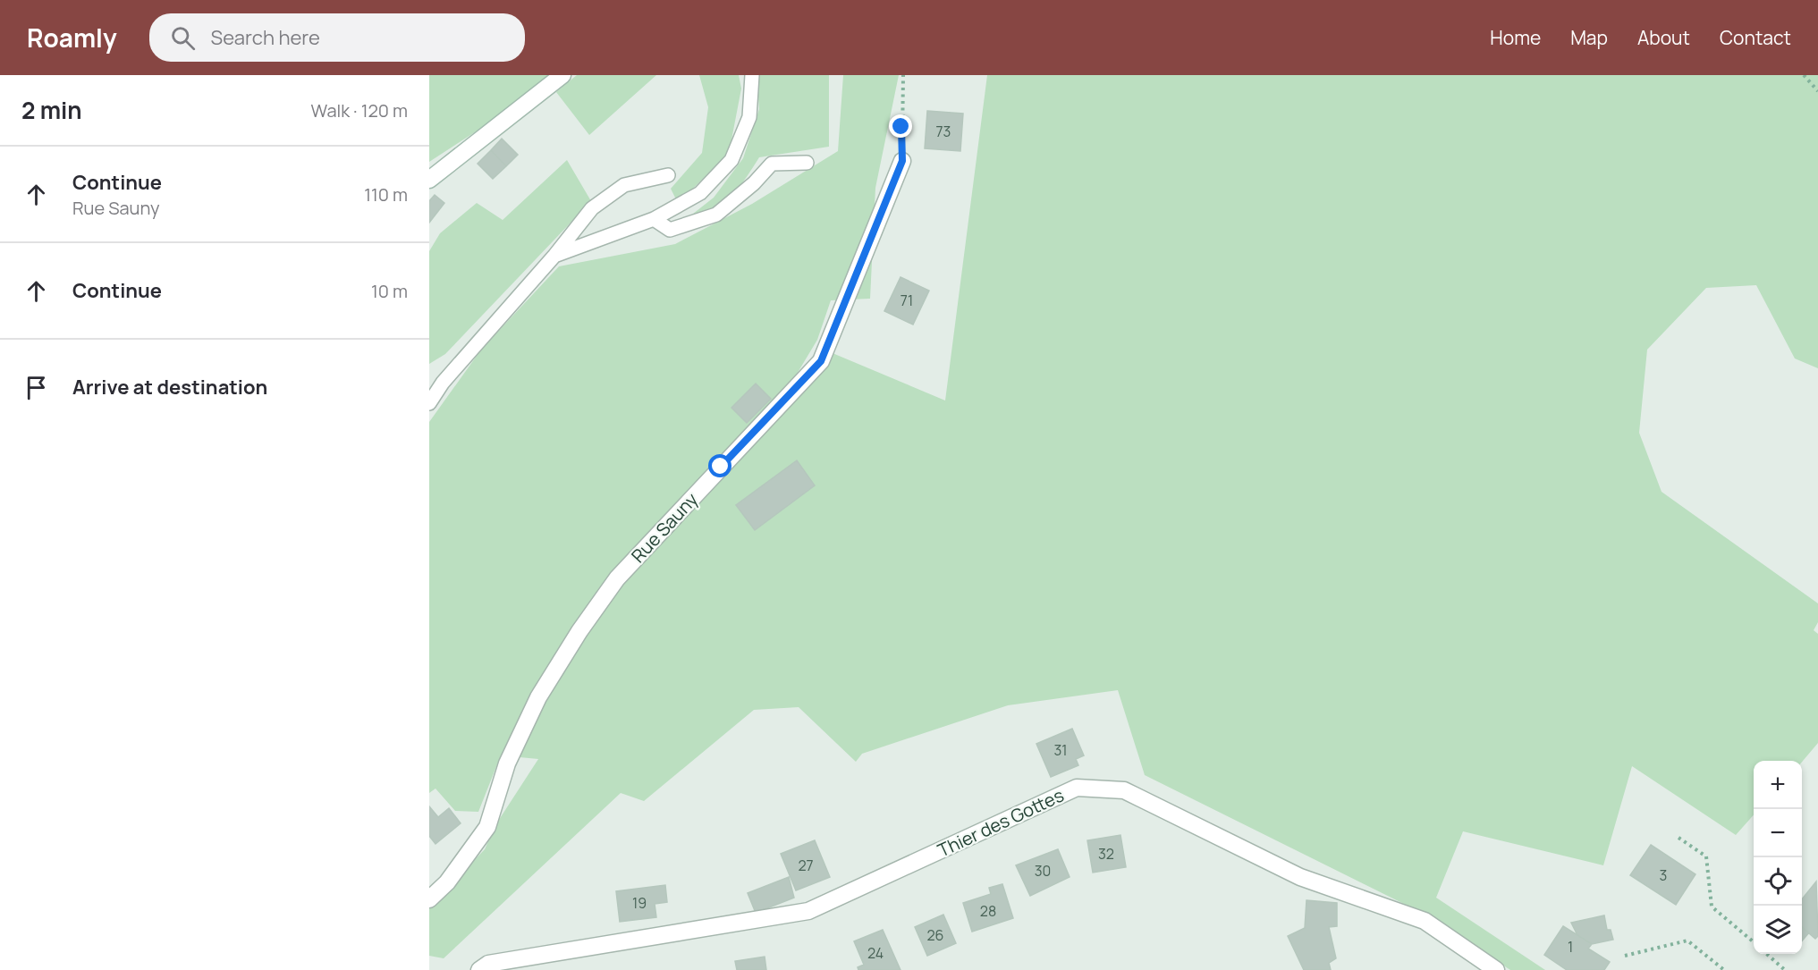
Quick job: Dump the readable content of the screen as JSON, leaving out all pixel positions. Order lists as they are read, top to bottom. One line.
{"streets":{"street":["Rue Sauny","Thier des Gottes"]},"house_numbers":["73","71","31","32","27","30","3","19","28","26","1","24"],"page":{"header":"Roamly","search":"Search here","nav":["Home","Map","About","Contact"],"heading":["2 min","Walk · 120 m"],"list":[["Continue","Rue Sauny","110 m"],["Continue","10 m"],"Arrive at destination"],"map_buttons":["+","−"]}}
